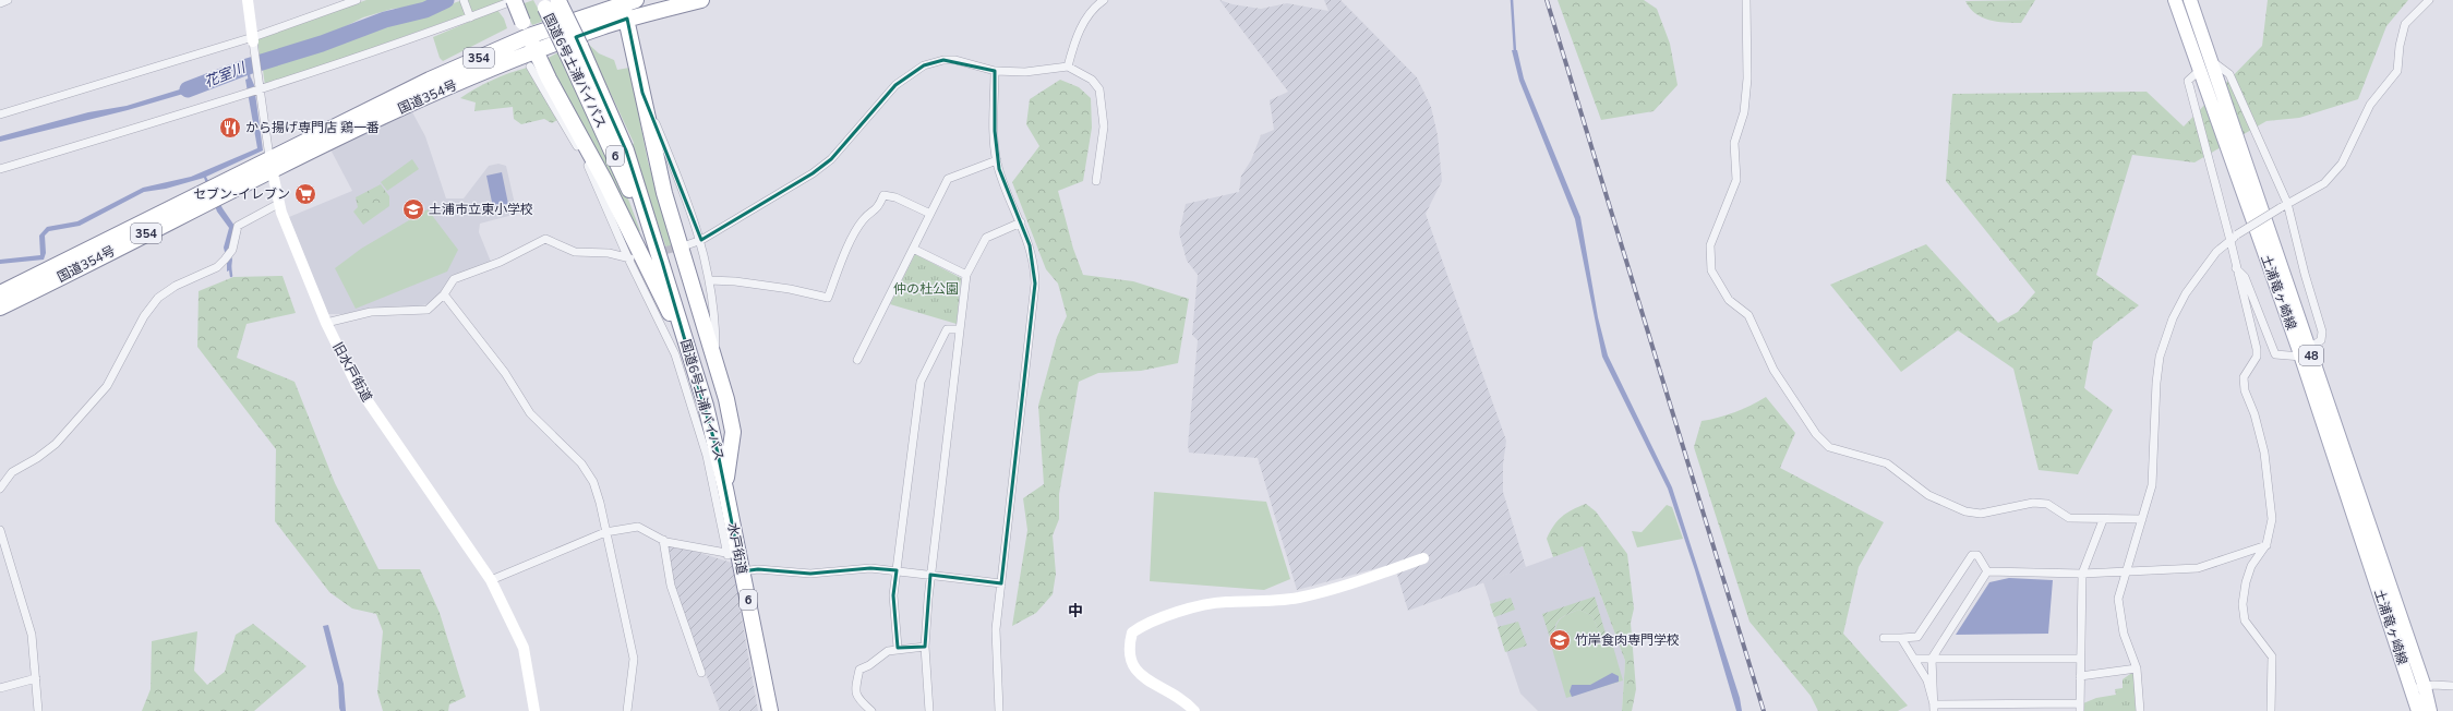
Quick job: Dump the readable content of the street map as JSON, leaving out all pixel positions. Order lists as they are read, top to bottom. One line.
{"streets":{"highway":["354","国道6号土浦バイパス","国道354号","6","水戸街道"],"main road":["土浦竜ヶ崎線","48"],"street":["旧水戸街道"]},"crossings":[["国道6号土浦バイパス","水戸街道"],["国道354号","旧水戸街道"]],"districts":["中"],"water":["花室川"],"parks":["仲の杜公園"],"places":{"restaurant":["から揚げ専門店 鶏一番"],"supermarket":["セブン-イレブン"],"school or university":["土浦市立東小学校","竹岸食肉専門学校"]}}
